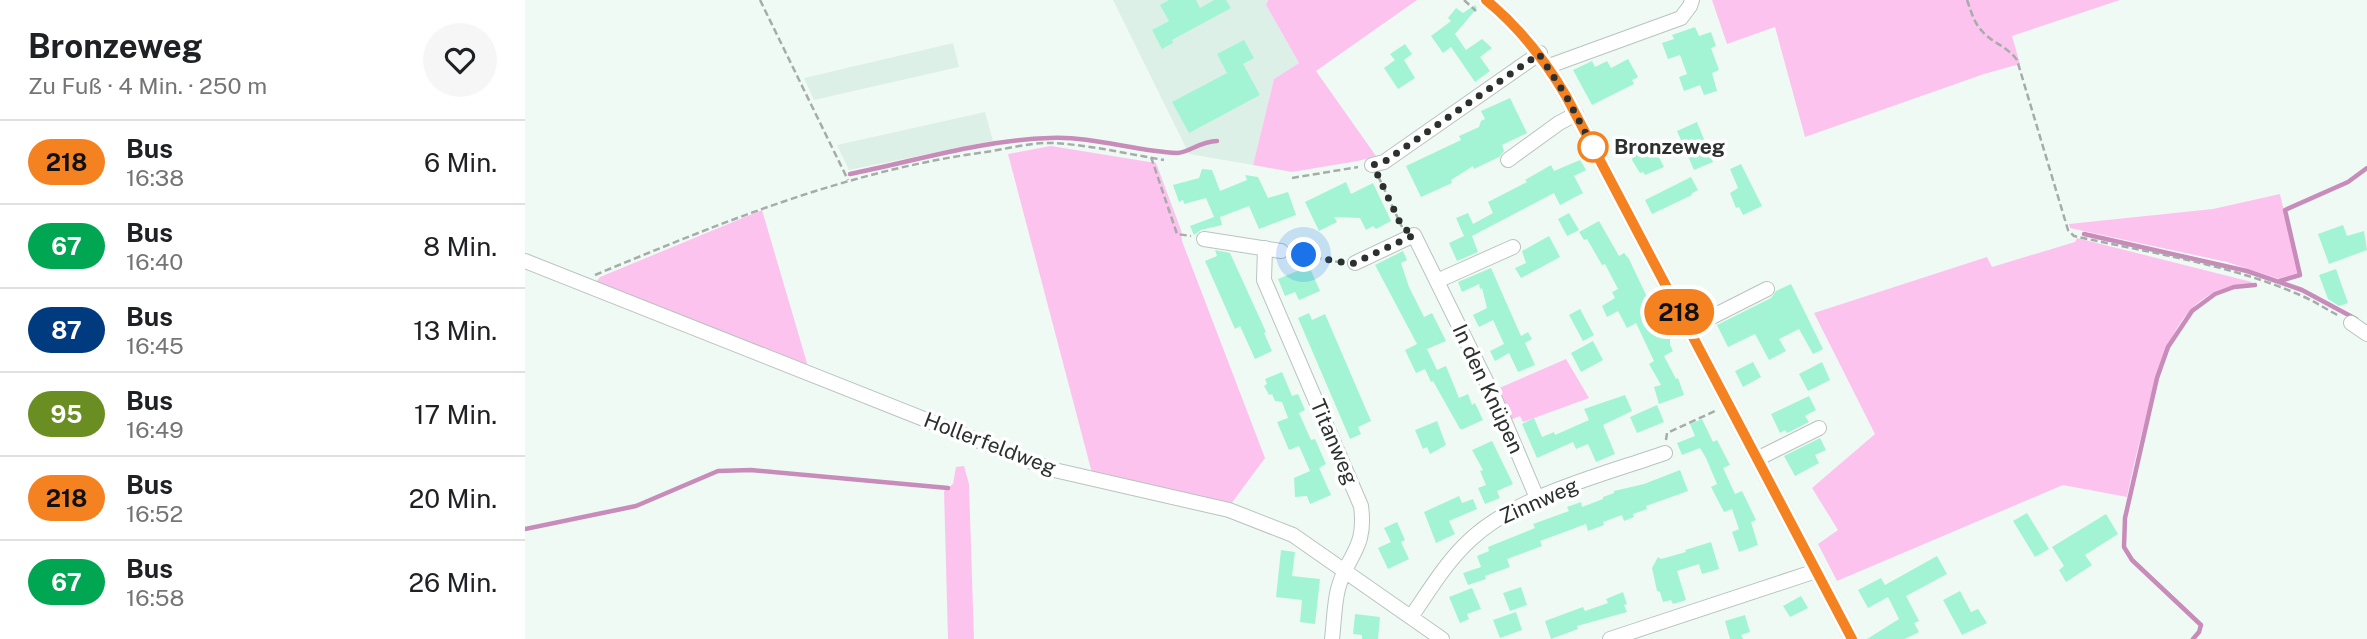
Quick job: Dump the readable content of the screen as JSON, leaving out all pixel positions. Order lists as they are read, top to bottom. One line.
{"streets":{"street":["In den Knüpen","Titanweg","Hollerfeldweg","Zinnweg"]},"crossings":[["In den Knüpen","Zinnweg"],["Titanweg","Hollerfeldweg"],["Hollerfeldweg","Zinnweg"]],"places":["Bronzeweg"],"lines":["bus line 218"],"page":{"heading":["Bronzeweg","Zu Fuß · 4 Min. · 250 m"],"on_map":"218","list":[{"mark":"218","name":"Bus","note":"16:38","value":"6 Min."},{"mark":"67","name":"Bus","note":"16:40","value":"8 Min."},{"mark":"87","name":"Bus","note":"16:45","value":"13 Min."},{"mark":"95","name":"Bus","note":"16:49","value":"17 Min."},{"mark":"218","name":"Bus","note":"16:52","value":"20 Min."},{"mark":"67","name":"Bus","note":"16:58","value":"26 Min."}]}}
